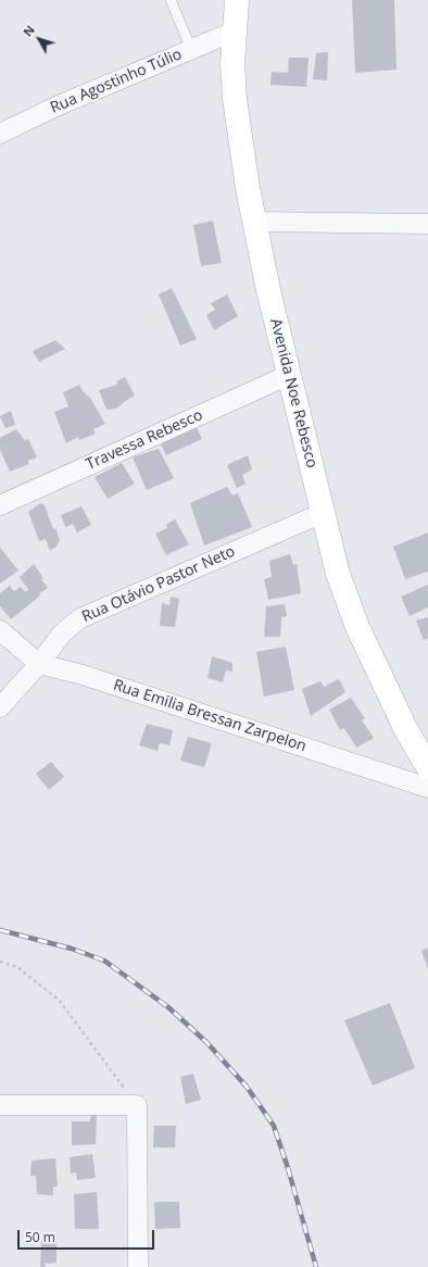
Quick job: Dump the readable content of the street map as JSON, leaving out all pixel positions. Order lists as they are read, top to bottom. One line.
{"streets":{"main road":["Avenida Noe Rebesco"],"street":["Rua Agostinho Túlio","Travessa Rebesco","Rua Otávio Pastor Neto","Rua Emilia Bressan Zarpelon"]},"crossings":[["Rua Agostinho Túlio","Avenida Noe Rebesco"],["Avenida Noe Rebesco","Travessa Rebesco"],["Avenida Noe Rebesco","Rua Otávio Pastor Neto"],["Rua Otávio Pastor Neto","Rua Emilia Bressan Zarpelon"]],"scale_bar":"50 m","north":"top left"}
